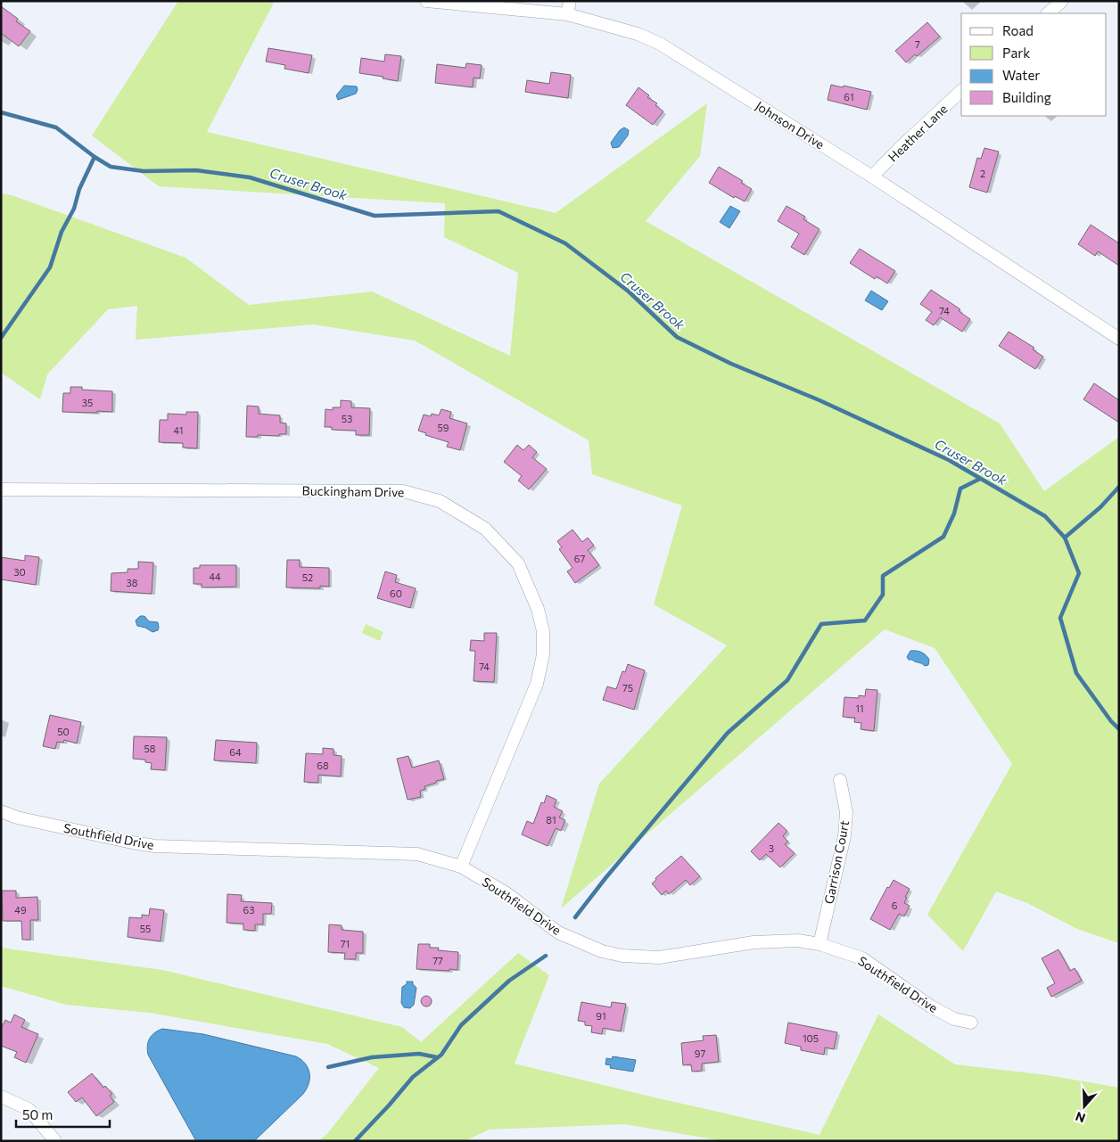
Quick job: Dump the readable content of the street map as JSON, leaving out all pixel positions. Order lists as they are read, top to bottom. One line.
{"streets":{"street":["Johnson Drive","Heather Lane","Buckingham Drive","Southfield Drive","Garrison Court"]},"crossings":[["Johnson Drive","Heather Lane"],["Buckingham Drive","Southfield Drive"],["Southfield Drive","Garrison Court"]],"water":["Cruser Brook"],"house_numbers":["7","61","2","74","35","53","59","41","67","30","44","52","38","60","74","75","11","50","58","64","68","81","3","6","49","63","55","71","77","91","105","97"],"legend":["Road","Park","Water","Building"],"scale_bar":"50 m","north":"bottom"}
